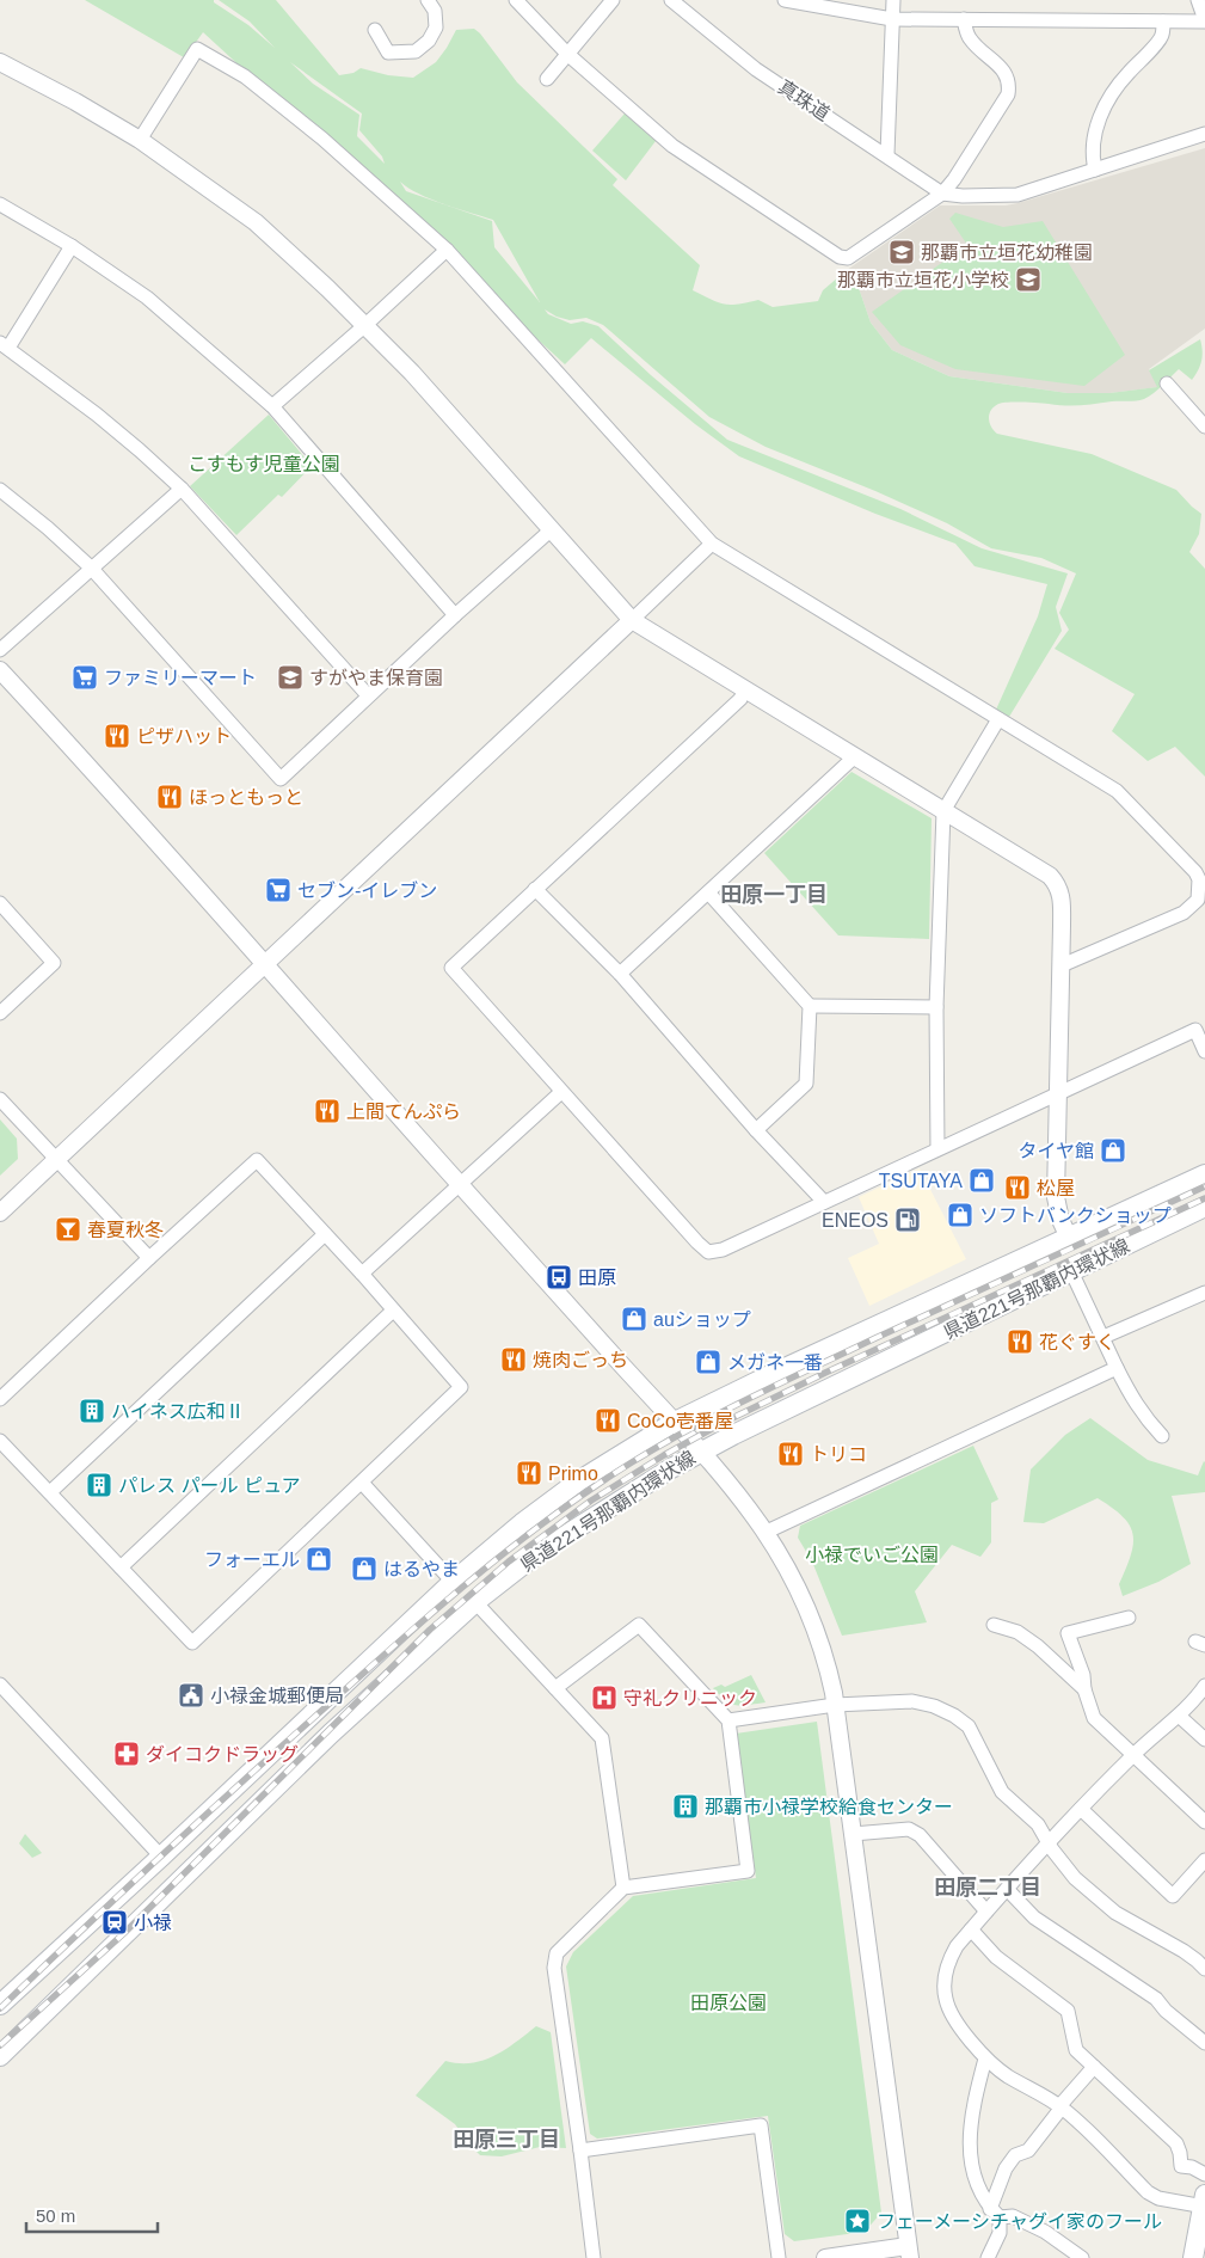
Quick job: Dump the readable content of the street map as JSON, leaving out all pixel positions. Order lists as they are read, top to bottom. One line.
{"streets":{"main road":["県道221号那覇内環状線"],"street":["真珠道"]},"districts":["田原一丁目","田原二丁目","田原三丁目"],"parks":["こすもす児童公園","小禄でいご公園","田原公園"],"places":{"school or university":["那覇市立垣花幼稚園","那覇市立垣花小学校","すがやま保育園"],"supermarket":["ファミリーマート","セブン-イレブン"],"restaurant":["ピザハット","ほっともっと","上間てんぷら","松屋","花ぐすく","焼肉ごっち","CoCo壱番屋","トリコ","Primo"],"shop":["タイヤ館","TSUTAYA","ソフトバンクショップ","auショップ","メガネ一番","フォーエル","はるやま"],"fuel station":["ENEOS"],"bar":["春夏秋冬"],"bus stop":["田原"],"building":["ハイネス広和Ⅱ","パレス パール ピュア","那覇市小禄学校給食センター"],"public building":["小禄金城郵便局"],"hospital":["守礼クリニック"],"pharmacy":["ダイコクドラッグ"],"station":["小禄"],"place":["フェーメーシチャグイ家のフール"]},"scale_bar":"50 m"}
